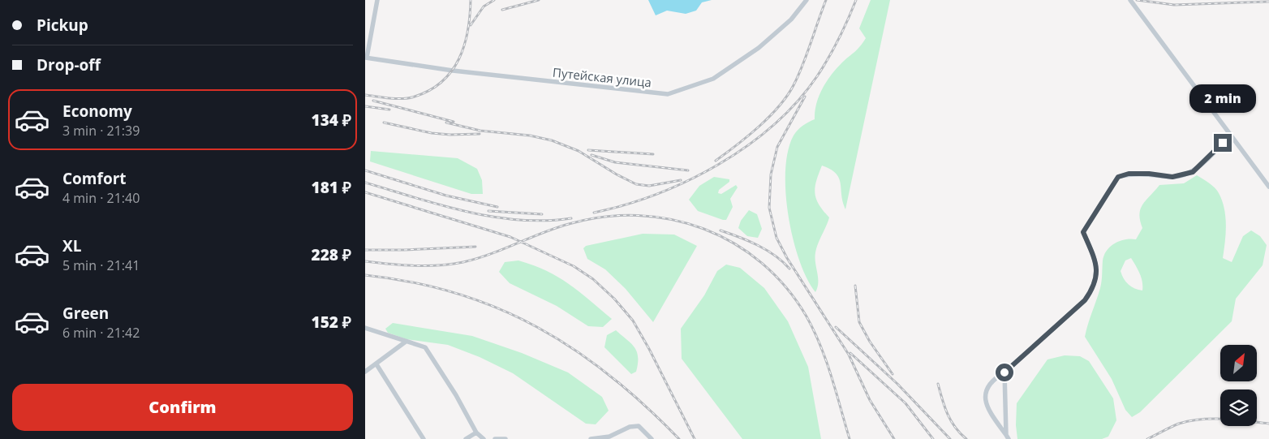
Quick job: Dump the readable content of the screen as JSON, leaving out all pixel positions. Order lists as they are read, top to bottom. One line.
{"streets":{"street":["Путейская улица"]},"north":"top right","page":{"banner":["Pickup","Drop-off"],"bubble":"2 min","list":[{"name":"Economy","note":"3 min · 21:39","value":"134 ₽"},{"name":"Comfort","note":"4 min · 21:40","value":"181 ₽"},{"name":"XL","note":"5 min · 21:41","value":"228 ₽"},{"name":"Green","note":"6 min · 21:42","value":"152 ₽"}],"buttons":"Confirm"}}
